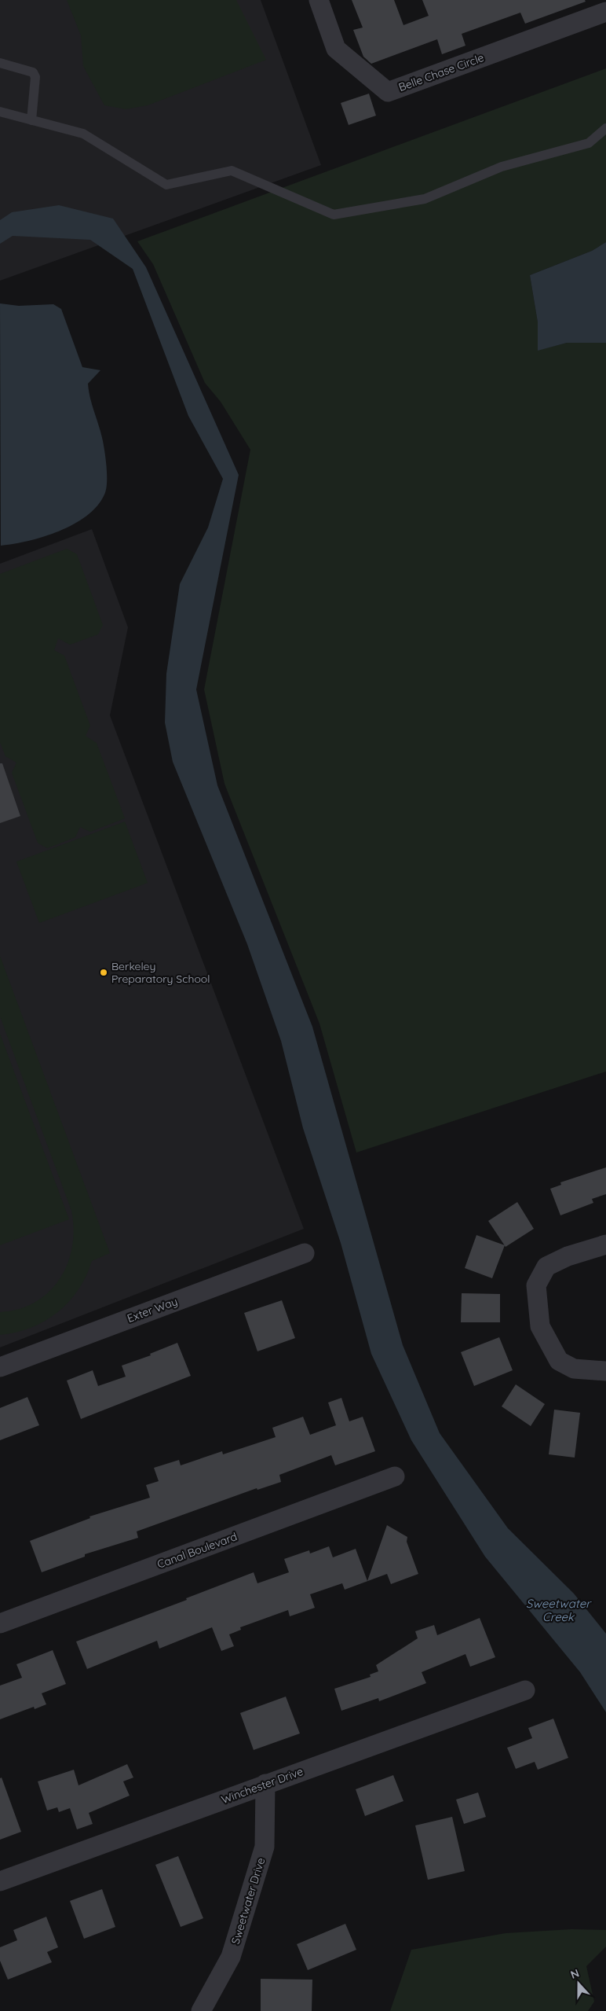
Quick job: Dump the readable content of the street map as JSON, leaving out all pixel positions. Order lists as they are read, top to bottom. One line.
{"streets":{"street":["Belle Chase Circle","Exter Way","Canal Boulevard","Winchester Drive","Sweetwater Drive"]},"crossings":[["Winchester Drive","Sweetwater Drive"]],"water":["Sweetwater Creek"],"places":["Berkeley Preparatory School"],"north":"top"}
